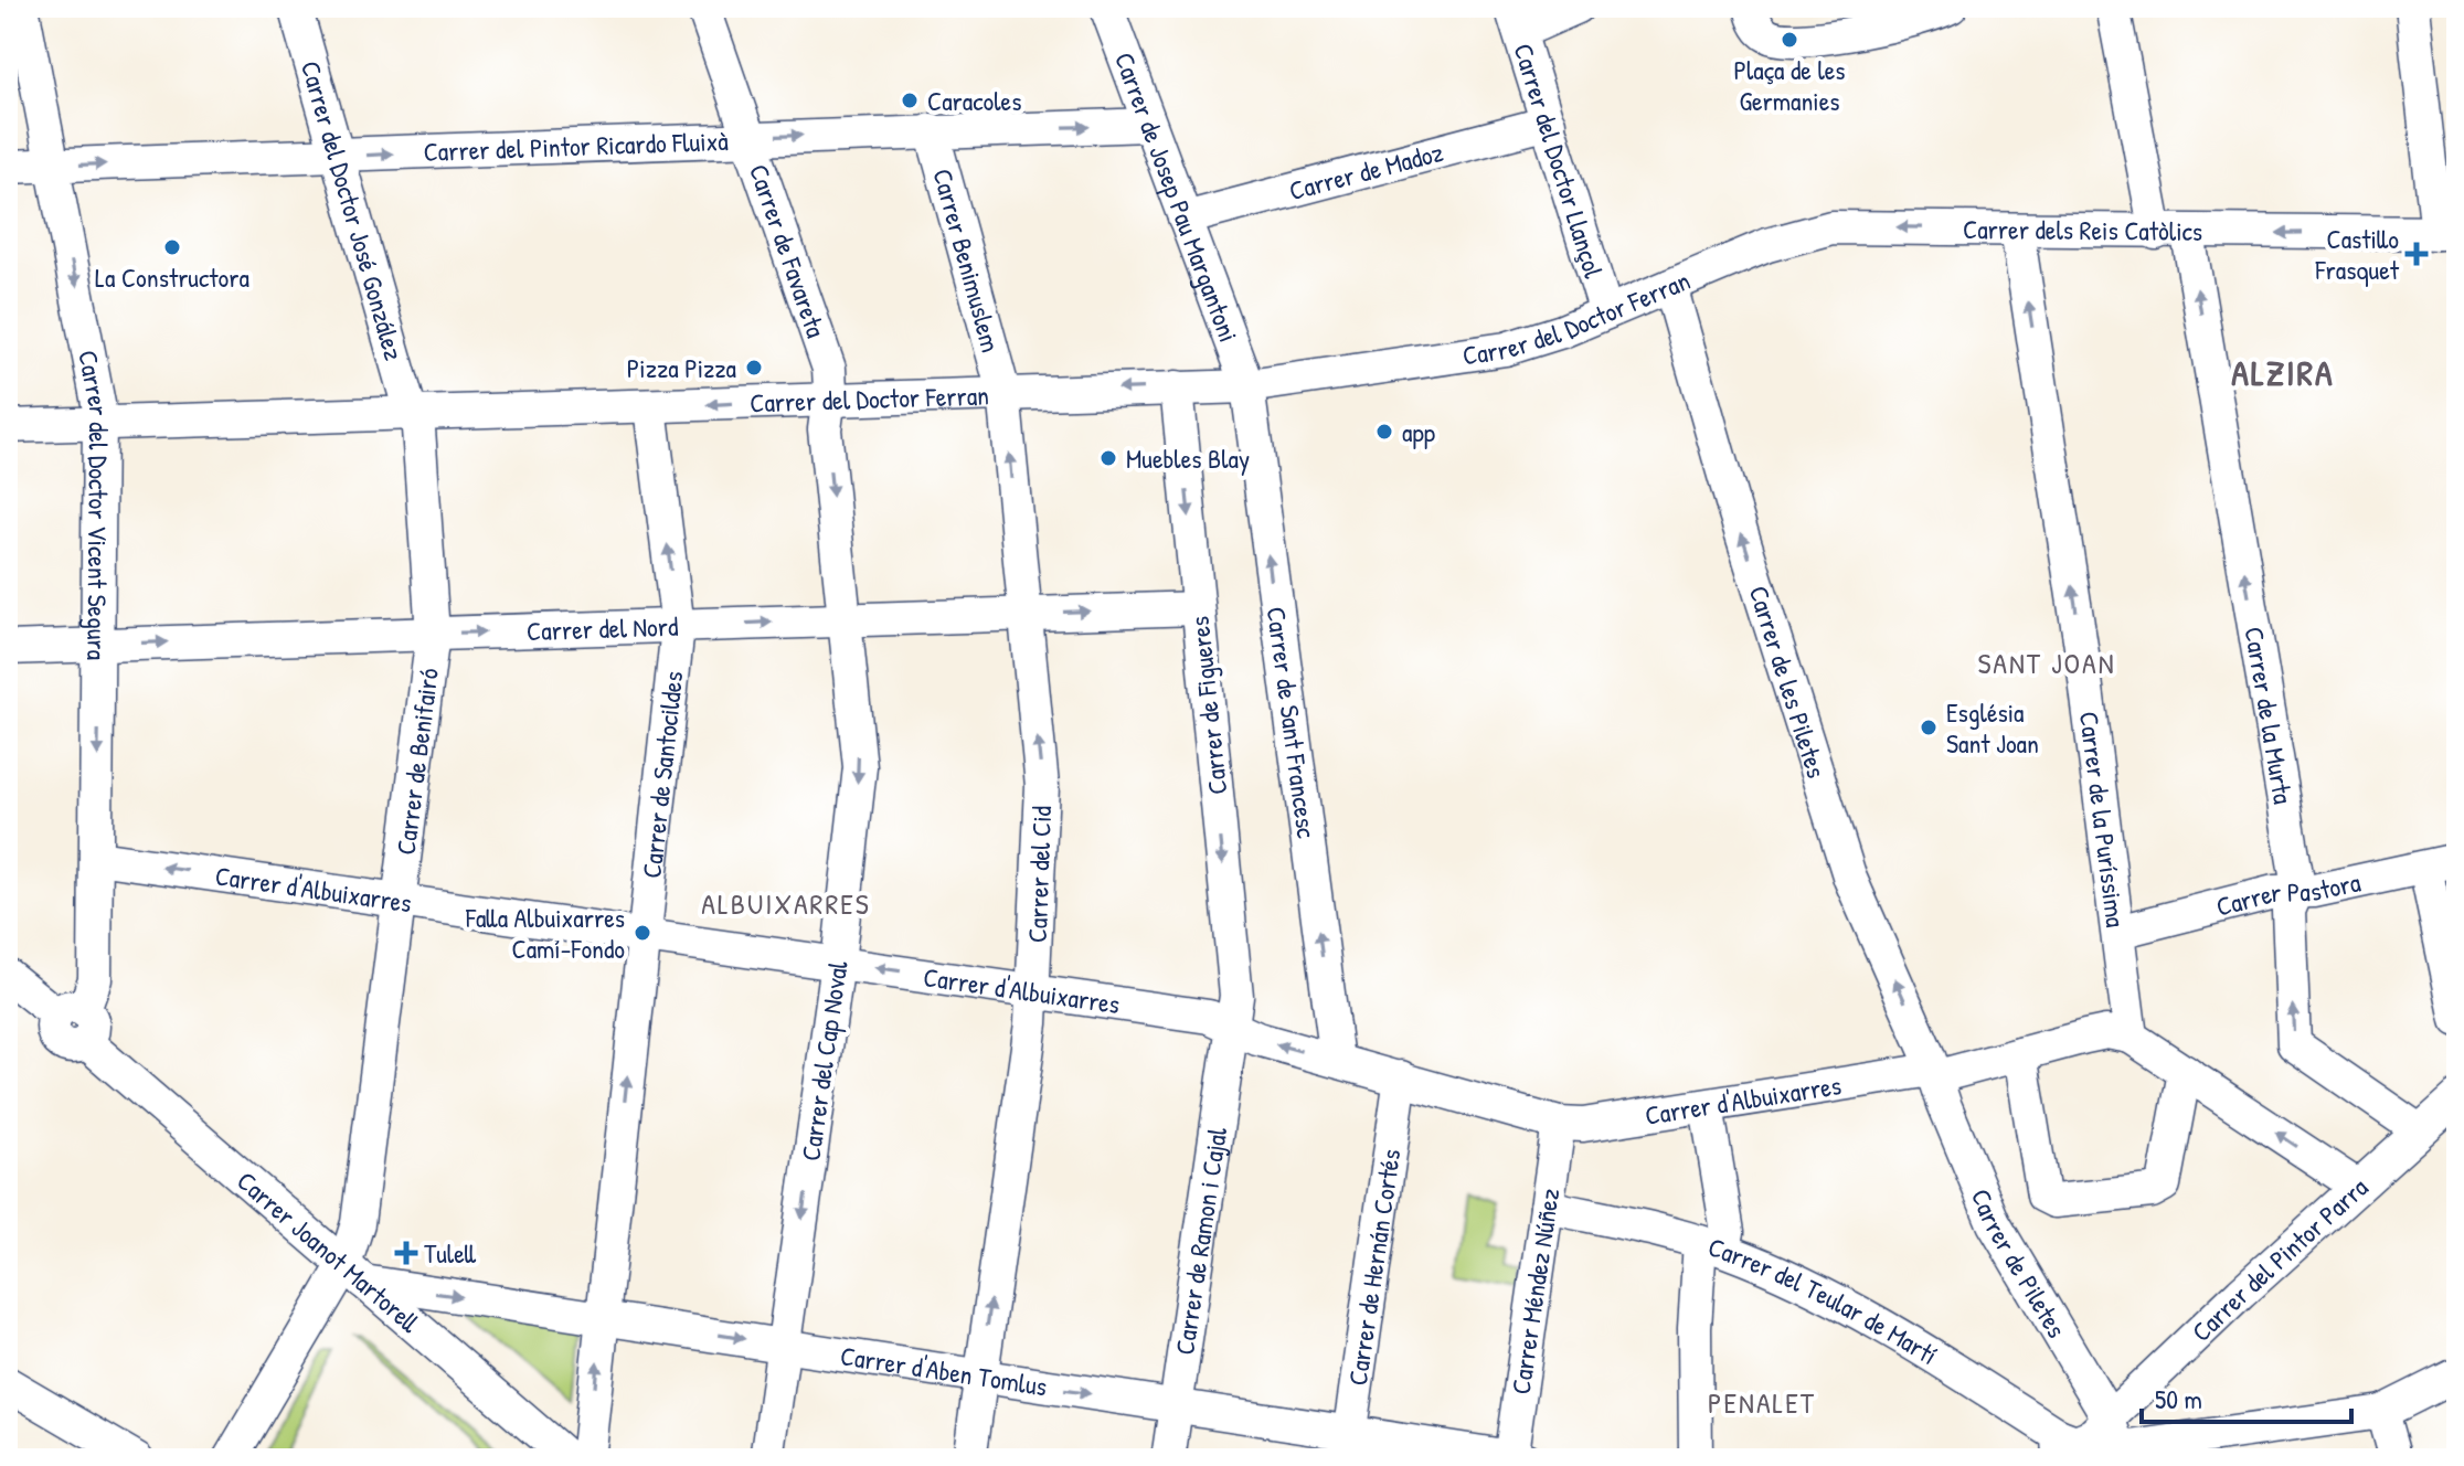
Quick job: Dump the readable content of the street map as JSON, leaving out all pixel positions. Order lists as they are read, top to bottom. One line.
{"streets":{"street":["Carrer del Pintor Ricardo Fluixà","Carrer del Doctor Llançol","Carrer de Madoz","Carrer de Josep Pau Margantoni","Carrer del Doctor José González","Carrer dels Reis Catòlics","Carrer de Favareta","Carrer Benimuslem","Carrer del Doctor Ferran","Carrer del Doctor Vicent Segura","Carrer del Nord","Carrer de les Piletes","Carrer de Figueres","Carrer de la Murta","Carrer de Sant Francesc","Carrer de Benifairó","Carrer de Santocildes","Carrer de la Puríssima","Carrer del Cid","Carrer d'Albuixarres","Carrer Pastora","Carrer del Cap Noval","Carrer de Ramon i Cajal","Carrer Joanot Martorell","Carrer del Pintor Parra","Carrer de Piletes","Carrer de Hernán Cortés","Carrer Méndez Núñez","Carrer del Teular de Martí","Carrer d'Aben Tomlus"]},"crossings":[["Carrer del Pintor Ricardo Fluixà","Carrer de Josep Pau Margantoni"],["Carrer del Pintor Ricardo Fluixà","Carrer del Doctor José González"],["Carrer del Pintor Ricardo Fluixà","Carrer de Favareta"],["Carrer del Pintor Ricardo Fluixà","Carrer Benimuslem"],["Carrer del Pintor Ricardo Fluixà","Carrer del Doctor Vicent Segura"],["Carrer del Doctor Llançol","Carrer de Madoz"],["Carrer del Doctor Llançol","Carrer del Doctor Ferran"],["Carrer de Madoz","Carrer de Josep Pau Margantoni"],["Carrer de Josep Pau Margantoni","Carrer del Doctor Ferran"],["Carrer de Josep Pau Margantoni","Carrer de Sant Francesc"],["Carrer del Doctor José González","Carrer del Doctor Ferran"],["Carrer del Doctor José González","Carrer de Benifairó"],["Carrer dels Reis Catòlics","Carrer del Doctor Ferran"],["Carrer dels Reis Catòlics","Carrer de la Murta"],["Carrer dels Reis Catòlics","Carrer de la Puríssima"],["Carrer de Favareta","Carrer del Doctor Ferran"],["Carrer de Favareta","Carrer del Cap Noval"],["Carrer Benimuslem","Carrer del Doctor Ferran"],["Carrer Benimuslem","Carrer del Cid"],["Carrer del Doctor Ferran","Carrer del Doctor Vicent Segura"],["Carrer del Doctor Ferran","Carrer de les Piletes"],["Carrer del Doctor Ferran","Carrer de Figueres"],["Carrer del Doctor Ferran","Carrer de Sant Francesc"],["Carrer del Doctor Ferran","Carrer de Benifairó"],["Carrer del Doctor Ferran","Carrer de Santocildes"],["Carrer del Doctor Ferran","Carrer del Cid"],["Carrer del Doctor Ferran","Carrer del Cap Noval"],["Carrer del Doctor Vicent Segura","Carrer del Nord"],["Carrer del Doctor Vicent Segura","Carrer d'Albuixarres"],["Carrer del Doctor Vicent Segura","Carrer Joanot Martorell"],["Carrer del Nord","Carrer de Figueres"],["Carrer del Nord","Carrer de Benifairó"],["Carrer del Nord","Carrer de Santocildes"],["Carrer del Nord","Carrer del Cid"],["Carrer del Nord","Carrer del Cap Noval"],["Carrer de les Piletes","Carrer d'Albuixarres"],["Carrer de les Piletes","Carrer de Piletes"],["Carrer de Figueres","Carrer d'Albuixarres"],["Carrer de Figueres","Carrer de Ramon i Cajal"],["Carrer de la Murta","Carrer Pastora"],["Carrer de la Murta","Carrer del Pintor Parra"],["Carrer de Sant Francesc","Carrer d'Albuixarres"],["Carrer de Benifairó","Carrer d'Albuixarres"],["Carrer de Benifairó","Carrer Joanot Martorell"],["Carrer de Benifairó","Carrer d'Aben Tomlus"],["Carrer de Santocildes","Carrer d'Albuixarres"],["Carrer de Santocildes","Carrer d'Aben Tomlus"],["Carrer de la Puríssima","Carrer d'Albuixarres"],["Carrer de la Puríssima","Carrer Pastora"],["Carrer del Cid","Carrer d'Albuixarres"],["Carrer del Cid","Carrer d'Aben Tomlus"],["Carrer d'Albuixarres","Carrer del Cap Noval"],["Carrer d'Albuixarres","Carrer de Ramon i Cajal"],["Carrer d'Albuixarres","Carrer de Piletes"],["Carrer d'Albuixarres","Carrer de Hernán Cortés"],["Carrer d'Albuixarres","Carrer Méndez Núñez"],["Carrer del Cap Noval","Carrer d'Aben Tomlus"],["Carrer de Ramon i Cajal","Carrer d'Aben Tomlus"],["Carrer Joanot Martorell","Carrer d'Aben Tomlus"],["Carrer del Pintor Parra","Carrer de Piletes"],["Carrer del Pintor Parra","Carrer del Teular de Martí"],["Carrer de Hernán Cortés","Carrer d'Aben Tomlus"],["Carrer Méndez Núñez","Carrer del Teular de Martí"],["Carrer Méndez Núñez","Carrer d'Aben Tomlus"]],"one_way":["Carrer del Pintor Ricardo Fluixà","Carrer dels Reis Catòlics","Carrer del Doctor Vicent Segura","Carrer del Nord","Carrer de les Piletes","Carrer de Figueres","Carrer de la Murta","Carrer de Sant Francesc","Carrer de Santocildes","Carrer de la Puríssima","Carrer del Cid","Carrer del Cap Noval","Carrer d'Aben Tomlus"],"districts":["ALZIRA","SANT JOAN","ALBUIXARRES","PENALET"],"places":{"other":["Plaça de les Germanies","Caracoles","La Constructora","Pizza Pizza","app","Muebles Blay","Església Sant Joan","Falla Albuixarres Camí-Fondo"],"health":["Castillo Frasquet","Tulell"]},"scale_bar":"50 m"}
